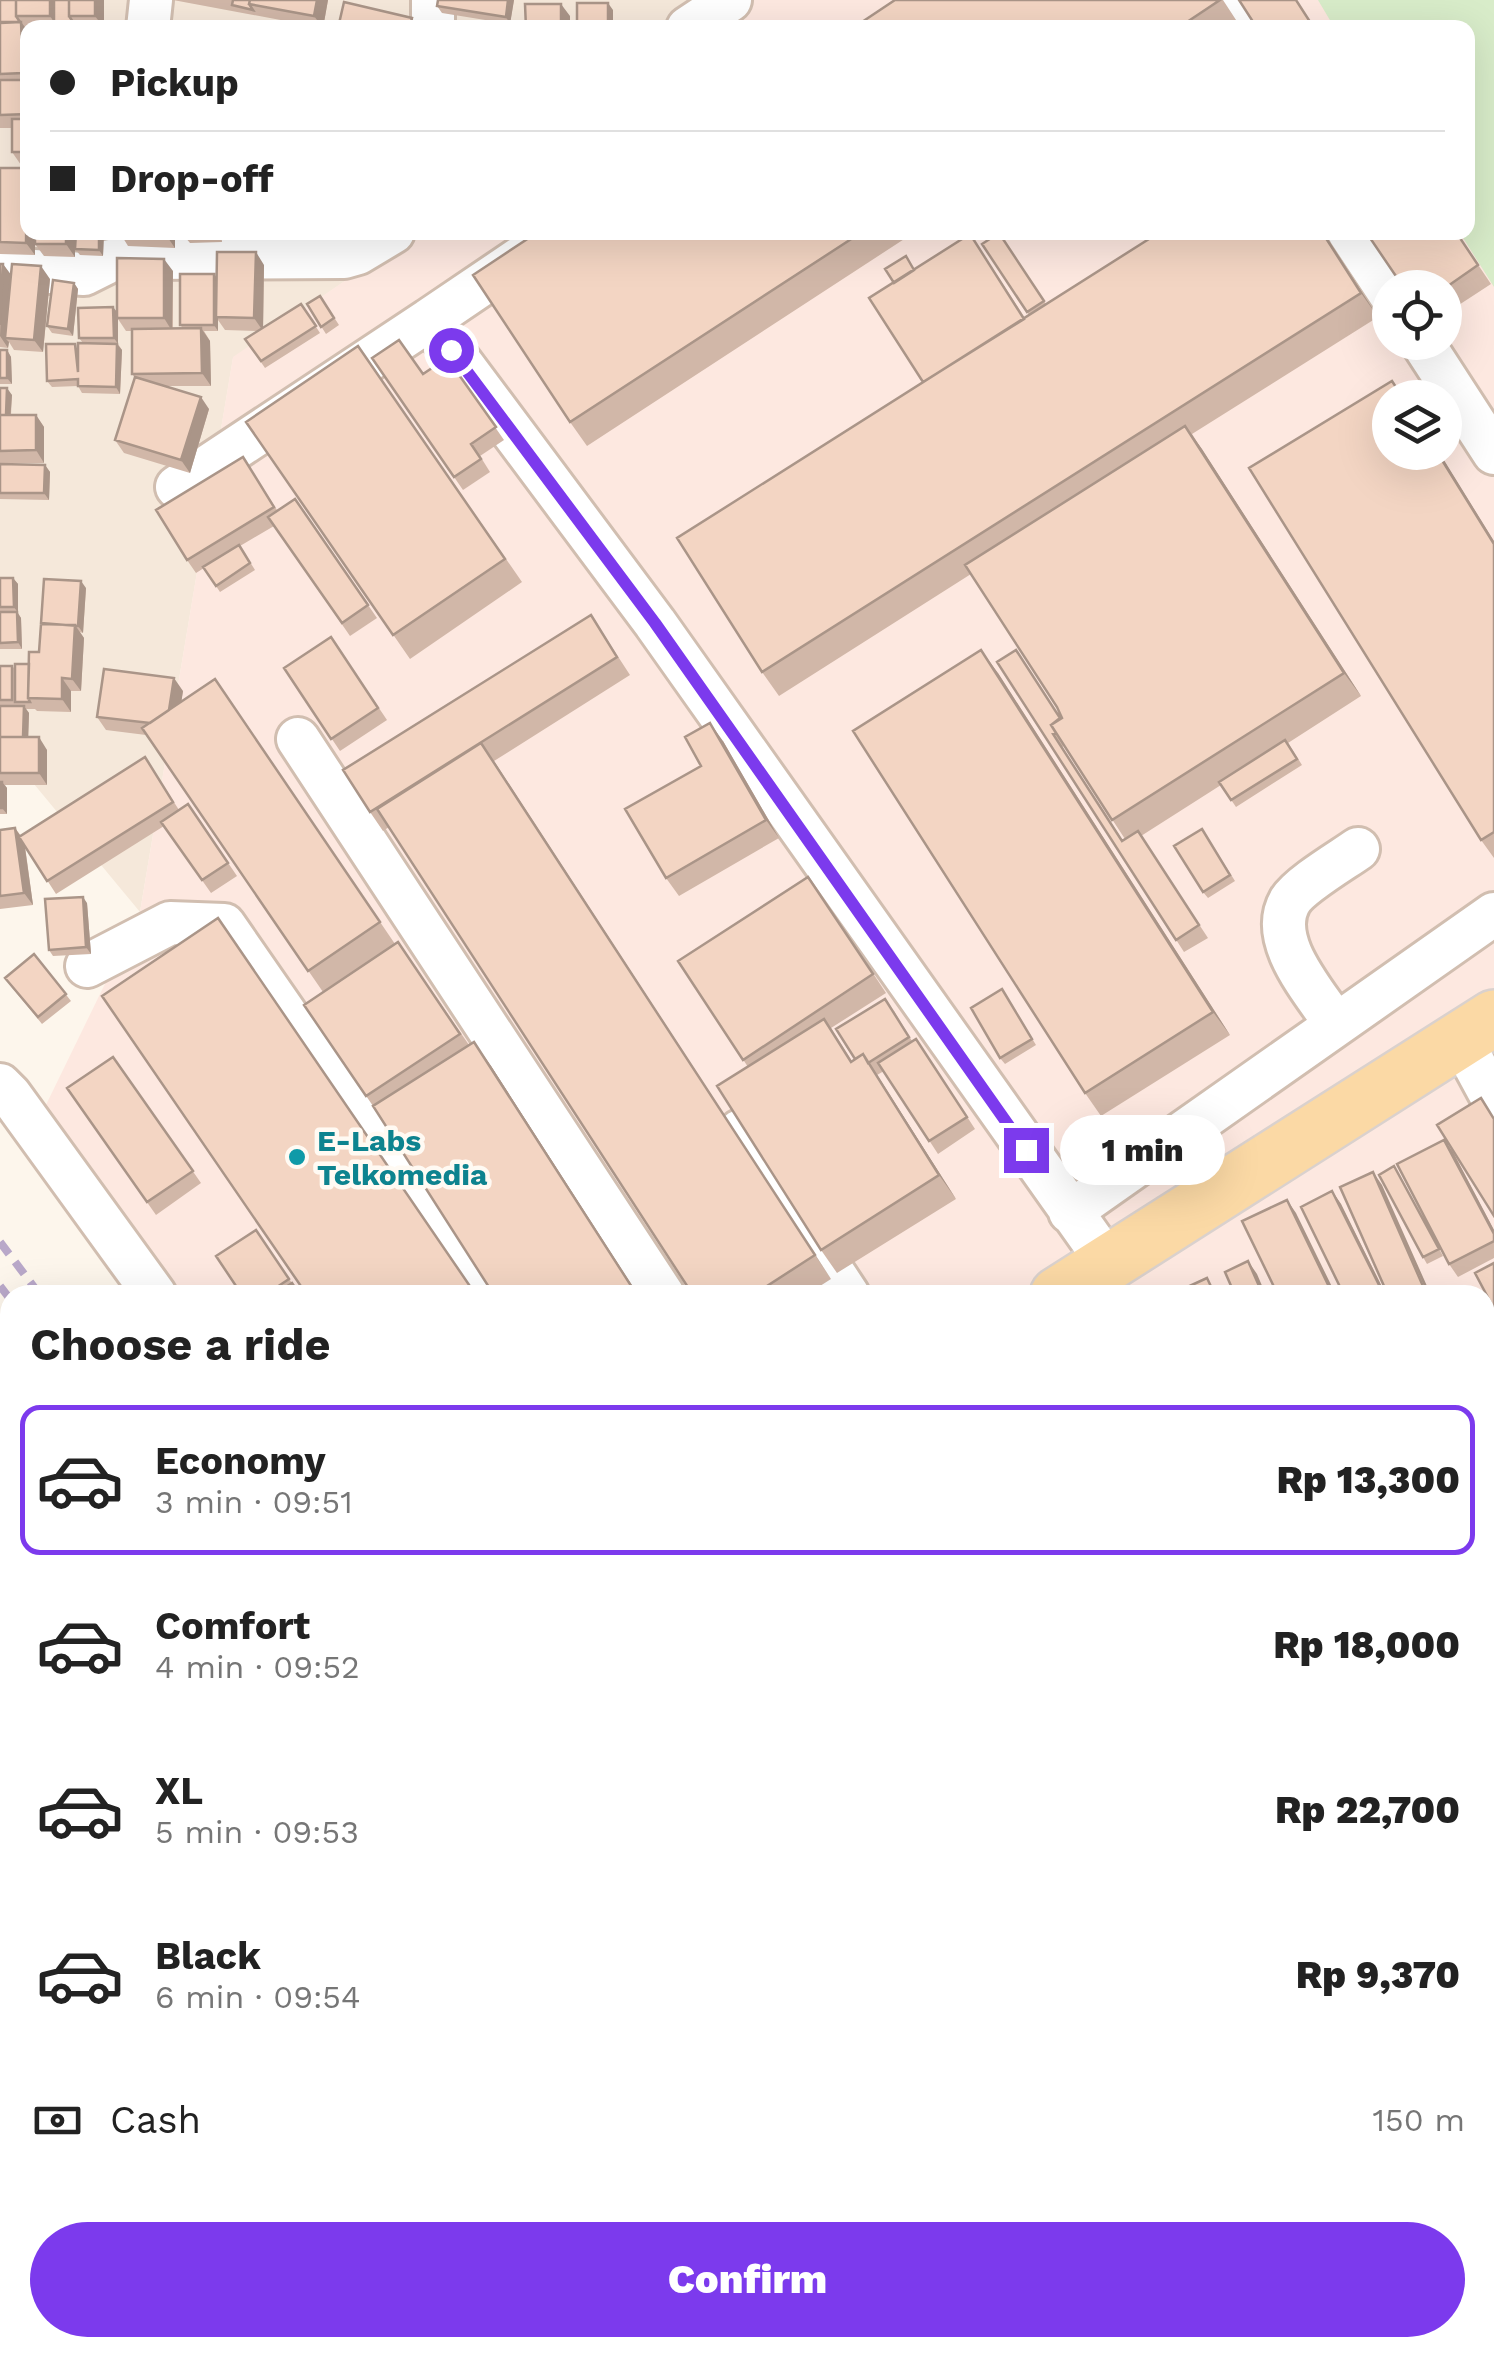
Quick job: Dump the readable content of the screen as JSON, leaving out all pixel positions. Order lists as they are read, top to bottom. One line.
{"places":["E-Labs Telkomedia"],"page":{"banner":["Pickup","Drop-off"],"bubble":"1 min","heading":"Choose a ride","list":[{"name":"Economy","note":"3 min · 09:51","value":"Rp 13,300"},{"name":"Comfort","note":"4 min · 09:52","value":"Rp 18,000"},{"name":"XL","note":"5 min · 09:53","value":"Rp 22,700"},{"name":"Black","note":"6 min · 09:54","value":"Rp 9,370"}],"pay":["Cash","150 m"],"buttons":"Confirm"}}
